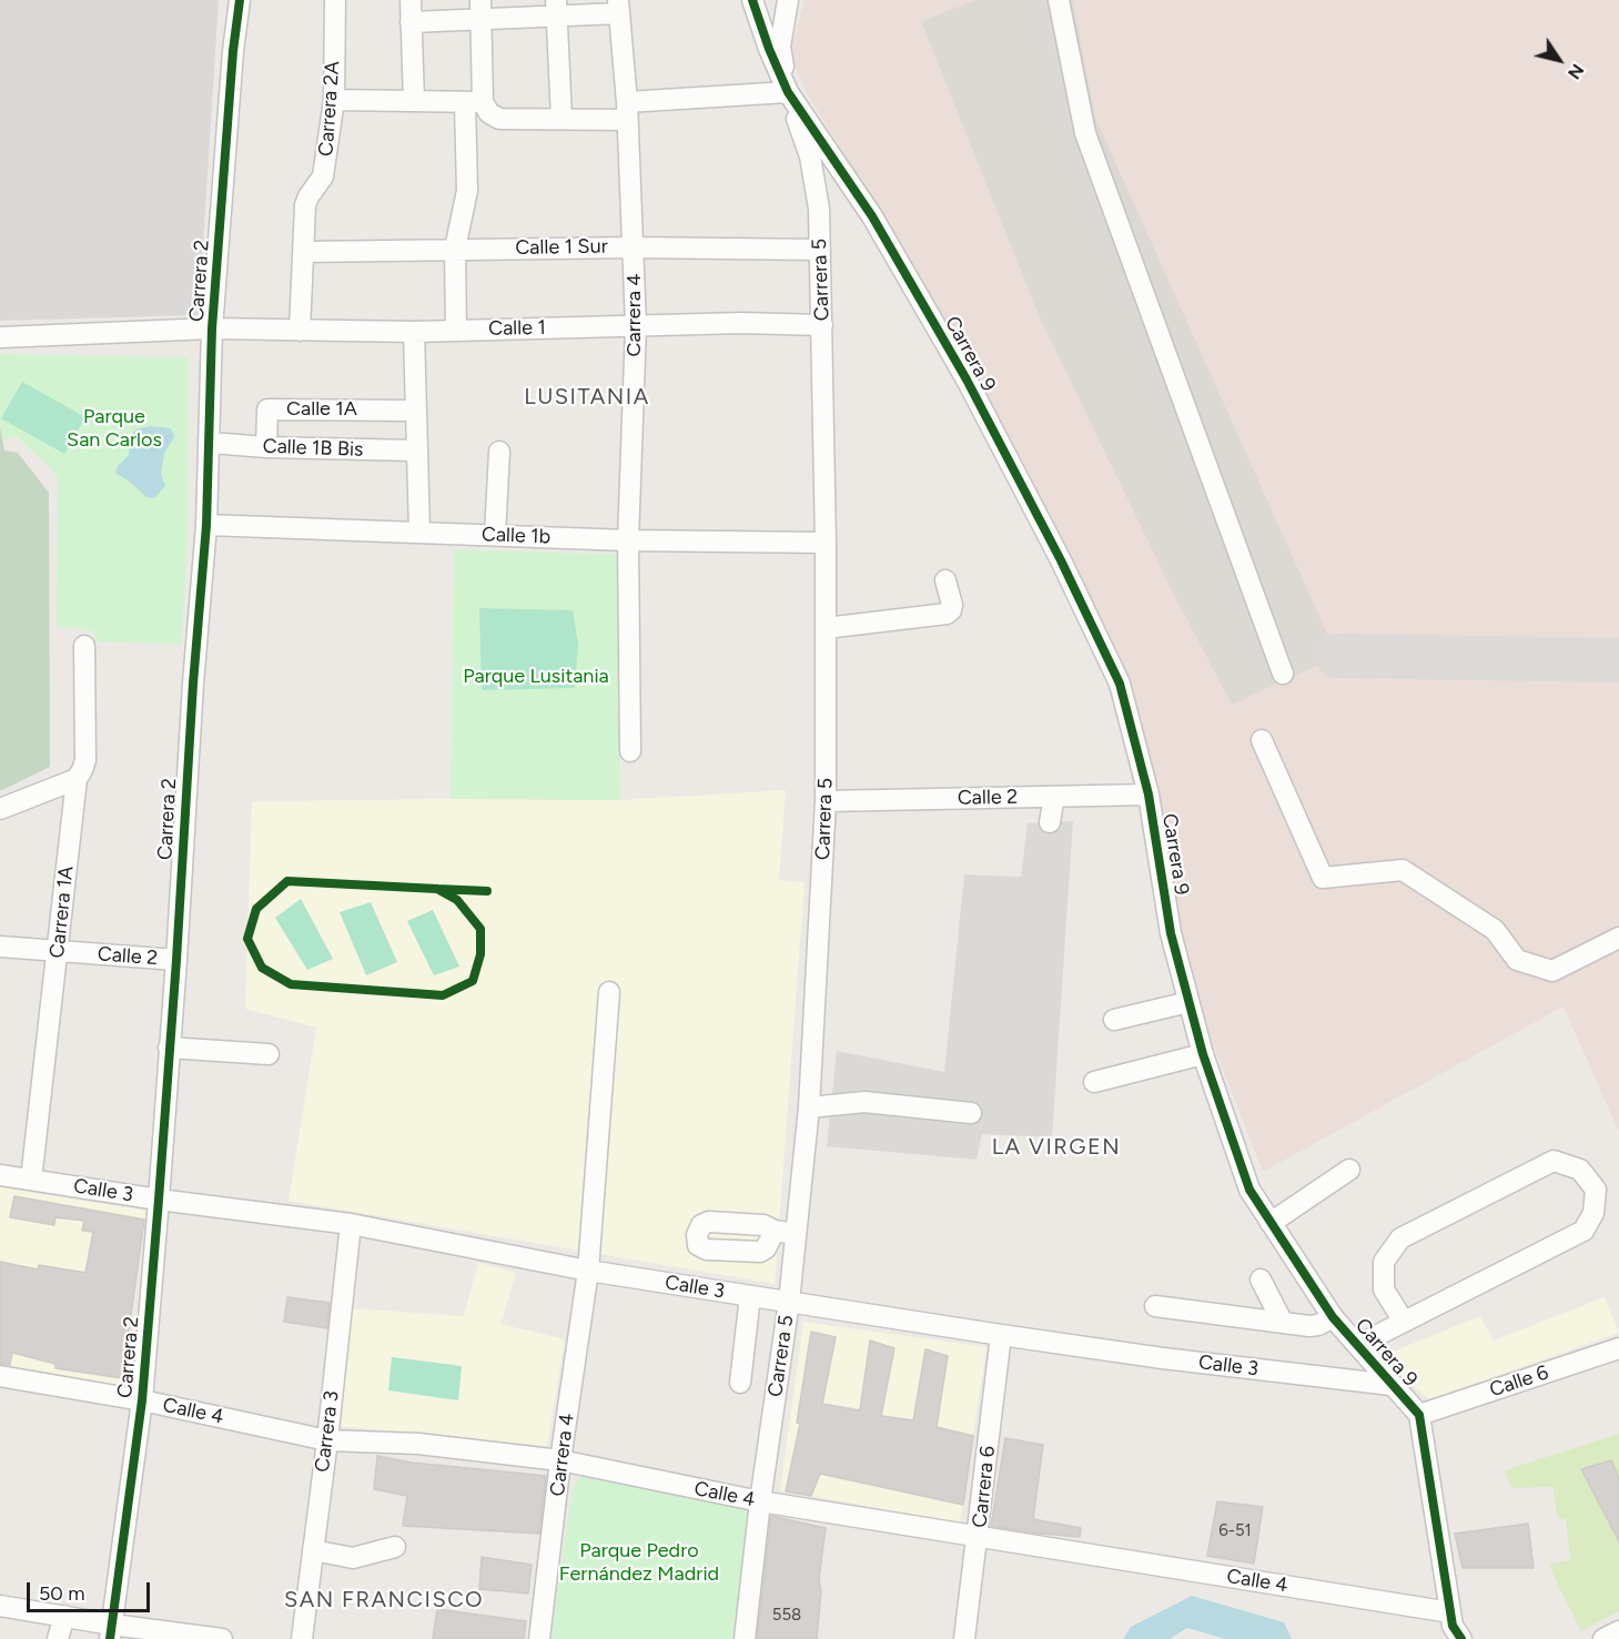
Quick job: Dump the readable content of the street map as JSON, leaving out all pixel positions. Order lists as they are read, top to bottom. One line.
{"streets":{"street":["Carrera 2A","Calle 1 Sur","Carrera 5","Carrera 2","Carrera 4","Calle 1","Carrera 9","Calle 1A","Calle 1B Bis","Calle 1b","Calle 2","Carrera 1A","Calle 3","Calle 6","Calle 4","Carrera 3","Carrera 6"]},"crossings":[["Carrera 2A","Calle 1 Sur"],["Carrera 2A","Calle 1"],["Calle 1 Sur","Carrera 5"],["Calle 1 Sur","Carrera 4"],["Carrera 5","Calle 1"],["Carrera 5","Carrera 9"],["Carrera 5","Calle 1b"],["Carrera 5","Calle 2"],["Carrera 5","Calle 3"],["Carrera 5","Calle 4"],["Carrera 2","Calle 1"],["Carrera 2","Calle 1B Bis"],["Carrera 2","Calle 1b"],["Carrera 2","Calle 2"],["Carrera 2","Calle 3"],["Carrera 2","Calle 4"],["Carrera 4","Calle 1"],["Carrera 4","Calle 1b"],["Carrera 4","Calle 3"],["Carrera 4","Calle 4"],["Carrera 9","Calle 2"],["Carrera 9","Calle 3"],["Carrera 9","Calle 6"],["Carrera 9","Calle 4"],["Calle 1A","Calle 1B Bis"],["Calle 2","Carrera 1A"],["Carrera 1A","Calle 3"],["Calle 3","Carrera 3"],["Calle 3","Carrera 6"],["Calle 4","Carrera 3"],["Calle 4","Carrera 6"]],"districts":["LUSITANIA","LA VIRGEN","SAN FRANCISCO"],"parks":["Parque San Carlos","Parque Lusitania","Parque Pedro Fernández Madrid"],"house_numbers":["6-51","558"],"scale_bar":"50 m","north":"bottom right"}
